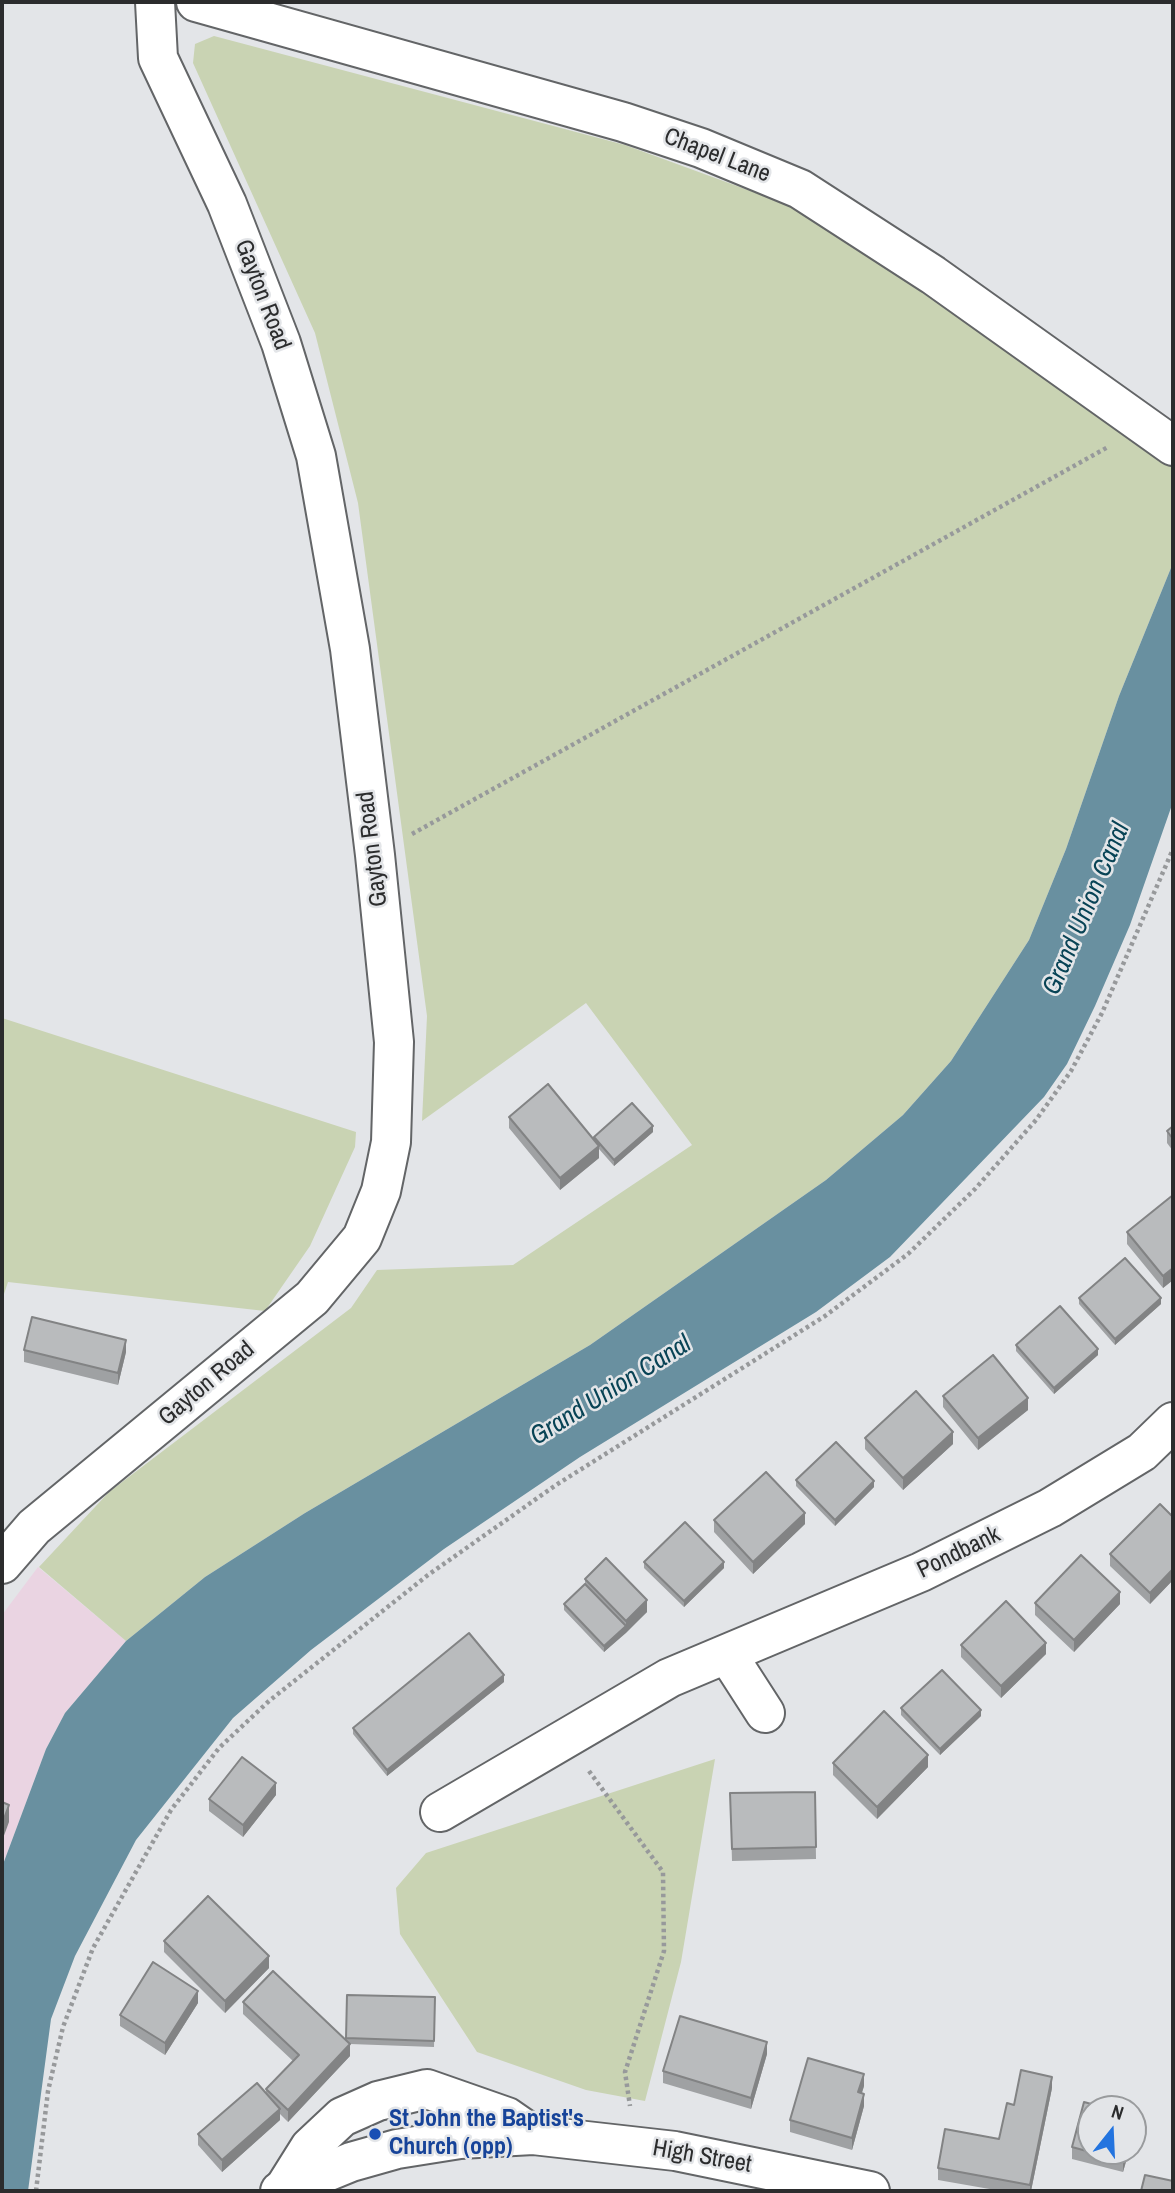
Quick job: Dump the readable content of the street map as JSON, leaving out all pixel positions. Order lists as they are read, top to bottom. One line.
{"streets":{"street":["Chapel Lane","Gayton Road","Pondbank","High Street"]},"water":["Grand Union Canal"],"places":["St John the Baptist's Church (opp)"],"north":"top"}
